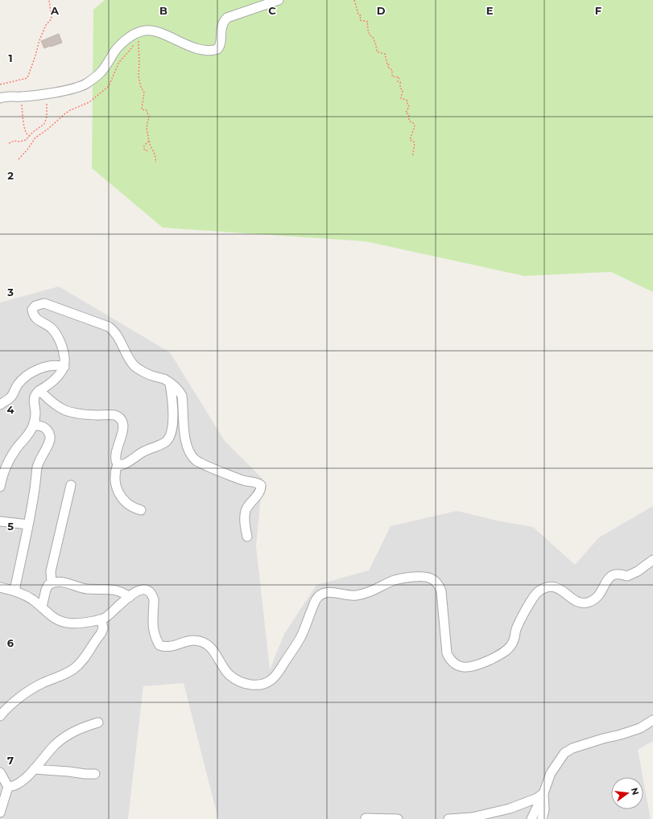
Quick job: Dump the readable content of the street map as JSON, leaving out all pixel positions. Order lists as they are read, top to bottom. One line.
{"north":"right","grid":{"columns":["A","B","C","D","E","F"],"rows":["1","2","3","4","5","6","7"]}}
